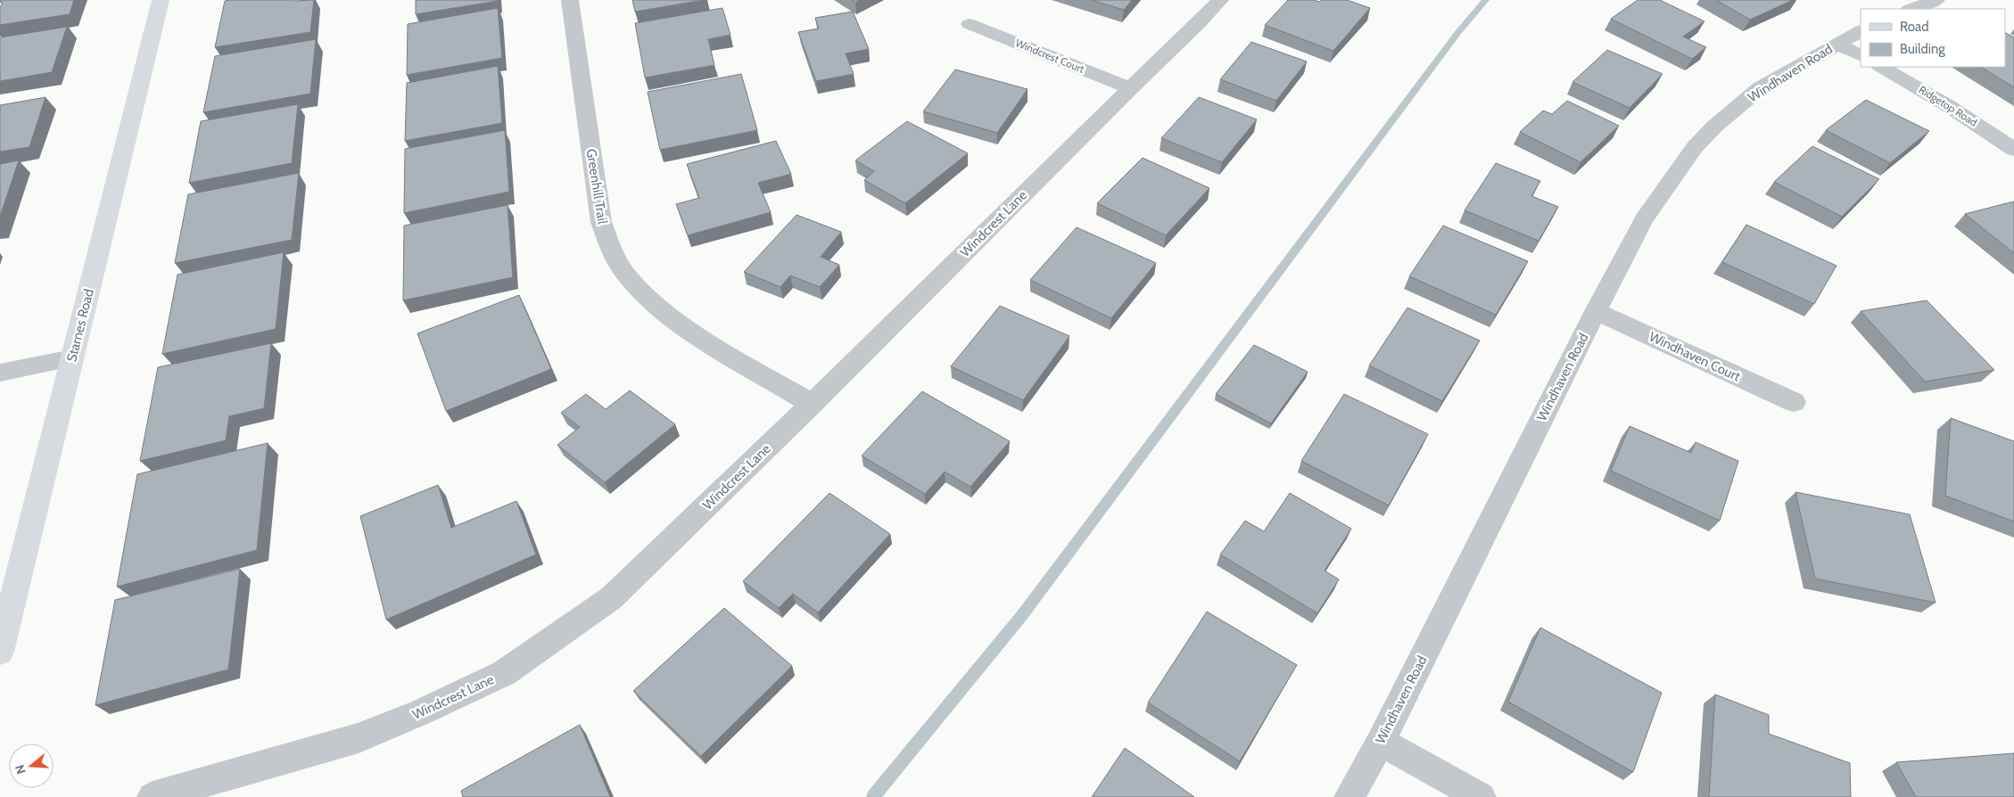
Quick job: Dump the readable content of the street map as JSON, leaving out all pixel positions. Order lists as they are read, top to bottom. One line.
{"streets":{"main road":["Starnes Road"],"street":["Windcrest Court","Windhaven Road","Ridgetop Road","Greenhill Trail","Windcrest Lane","Windhaven Court"]},"crossings":[["Windcrest Court","Windcrest Lane"],["Windhaven Road","Windhaven Court"],["Greenhill Trail","Windcrest Lane"]],"legend":["Road","Building"],"north":"left"}
